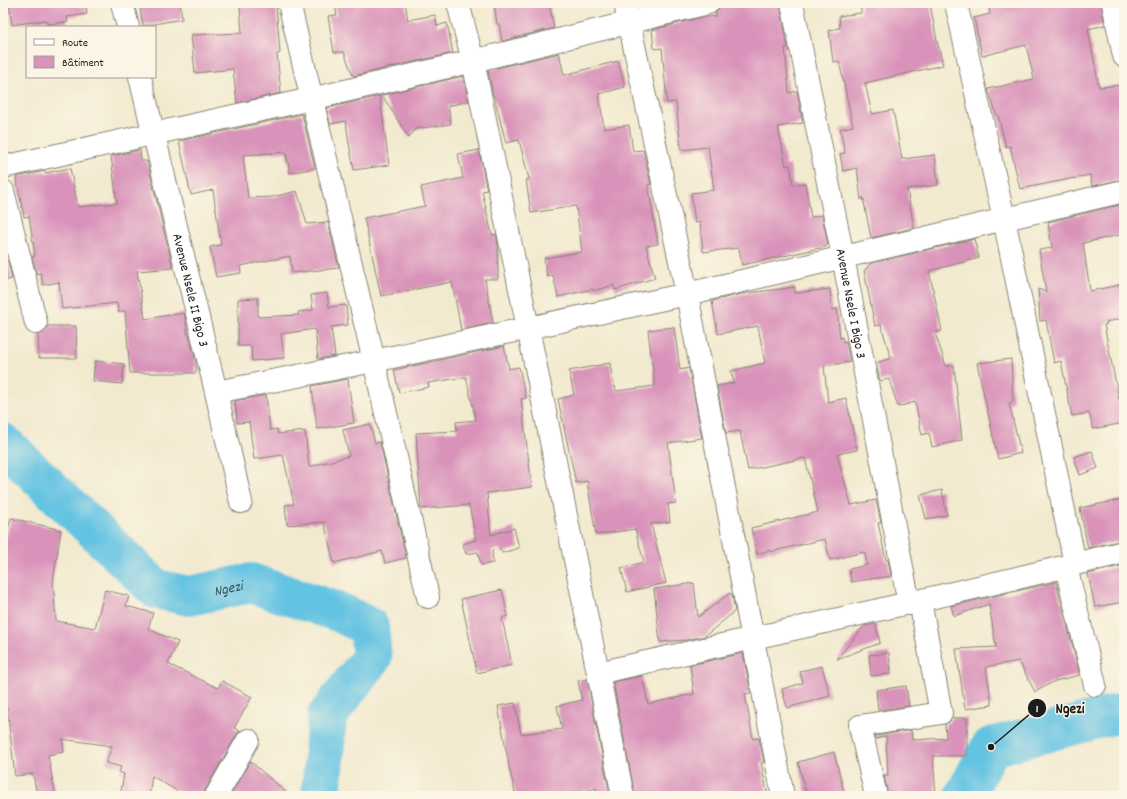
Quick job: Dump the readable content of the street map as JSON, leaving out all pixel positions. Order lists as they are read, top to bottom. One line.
{"streets":{"street":["Avenue Nsele II Bigo 3","Avenue Nsele I Bigo 3"]},"water":["Ngezi"],"places":["Ngezi"],"legend":["Route","Bâtiment"]}
